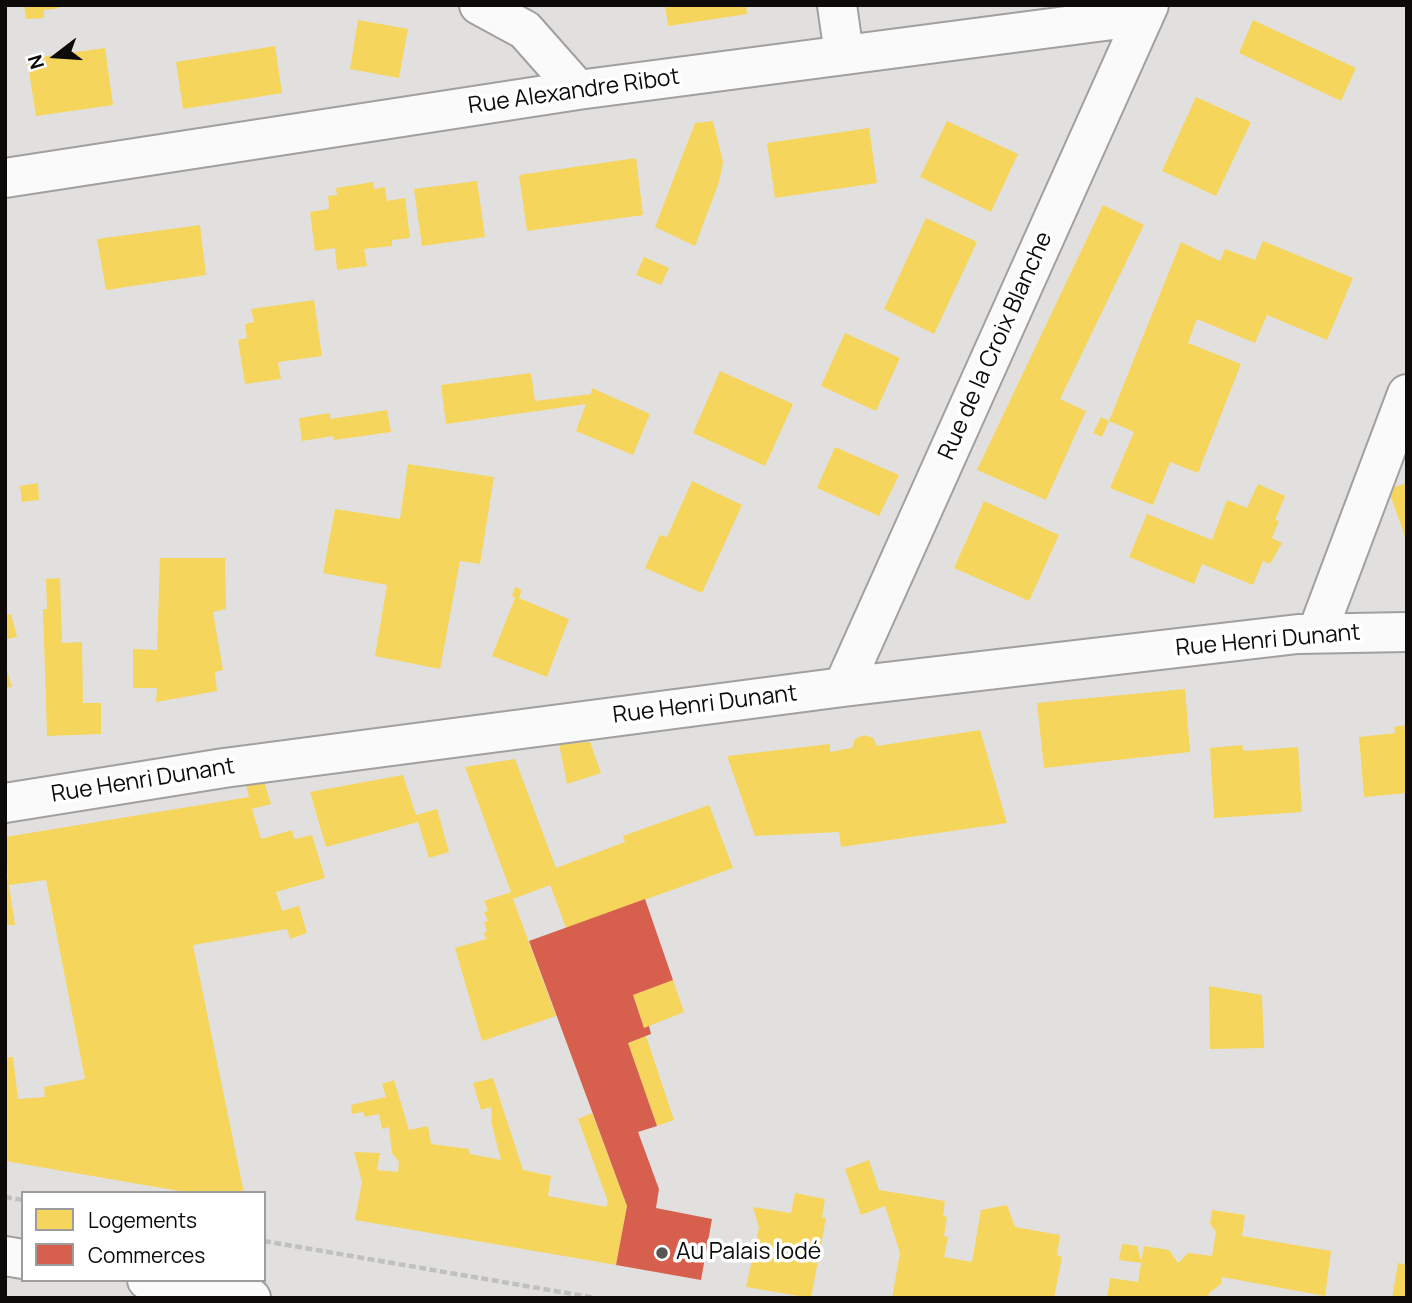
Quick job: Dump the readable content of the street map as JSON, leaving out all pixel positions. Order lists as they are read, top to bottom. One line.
{"streets":{"street":["Rue Alexandre Ribot","Rue de la Croix Blanche","Rue Henri Dunant"]},"crossings":[["Rue Alexandre Ribot","Rue de la Croix Blanche"],["Rue de la Croix Blanche","Rue Henri Dunant"]],"places":["Au Palais Iodé"],"legend":["Logements","Commerces"],"north":"left"}
